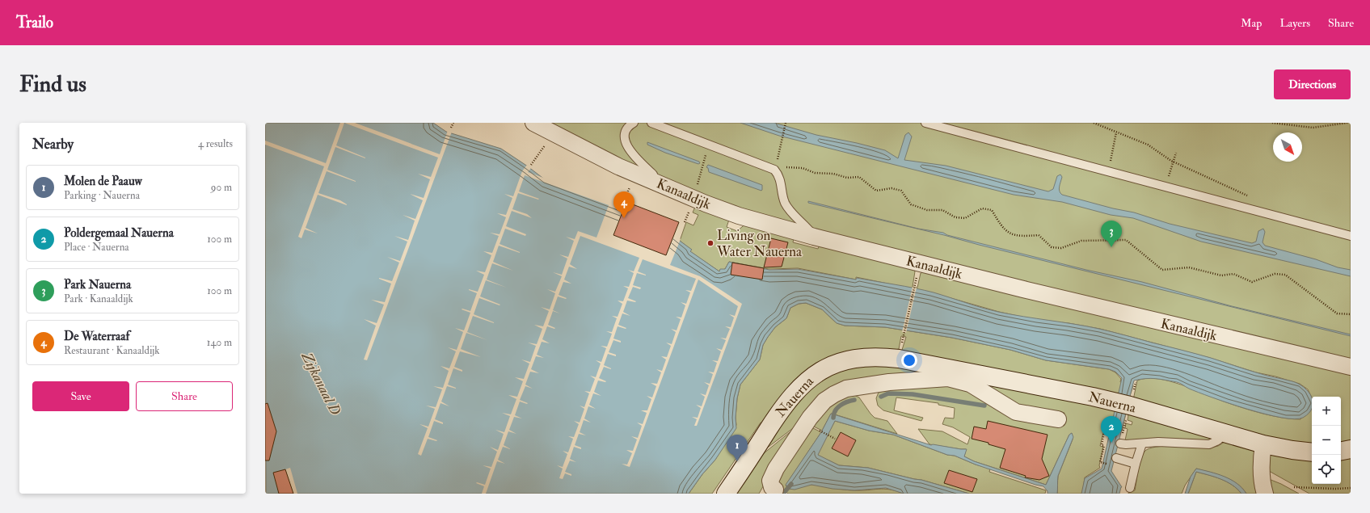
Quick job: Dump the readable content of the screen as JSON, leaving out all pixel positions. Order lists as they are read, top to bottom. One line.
{"streets":{"street":["Kanaaldijk","Nauerna"]},"water":["Zijkanaal D"],"places":["Living on Water Nauerna"],"north":"bottom right","page":{"header":"Trailo","nav":["Map","Layers","Share"],"buttons":["Directions",["Save","Share"]],"title":"Find us","heading":["Nearby","4 results"],"list":[{"mark":"1","name":"Molen de Paauw","note":"Parking · Nauerna","value":"90 m"},{"mark":"2","name":"Poldergemaal Nauerna","note":"Place · Nauerna","value":"100 m"},{"mark":"3","name":"Park Nauerna","note":"Park · Kanaaldijk","value":"100 m"},{"mark":"4","name":"De Waterraaf","note":"Restaurant · Kanaaldijk","value":"140 m"}],"pins":["4","3","2","1"],"map_buttons":["+","−"]}}
